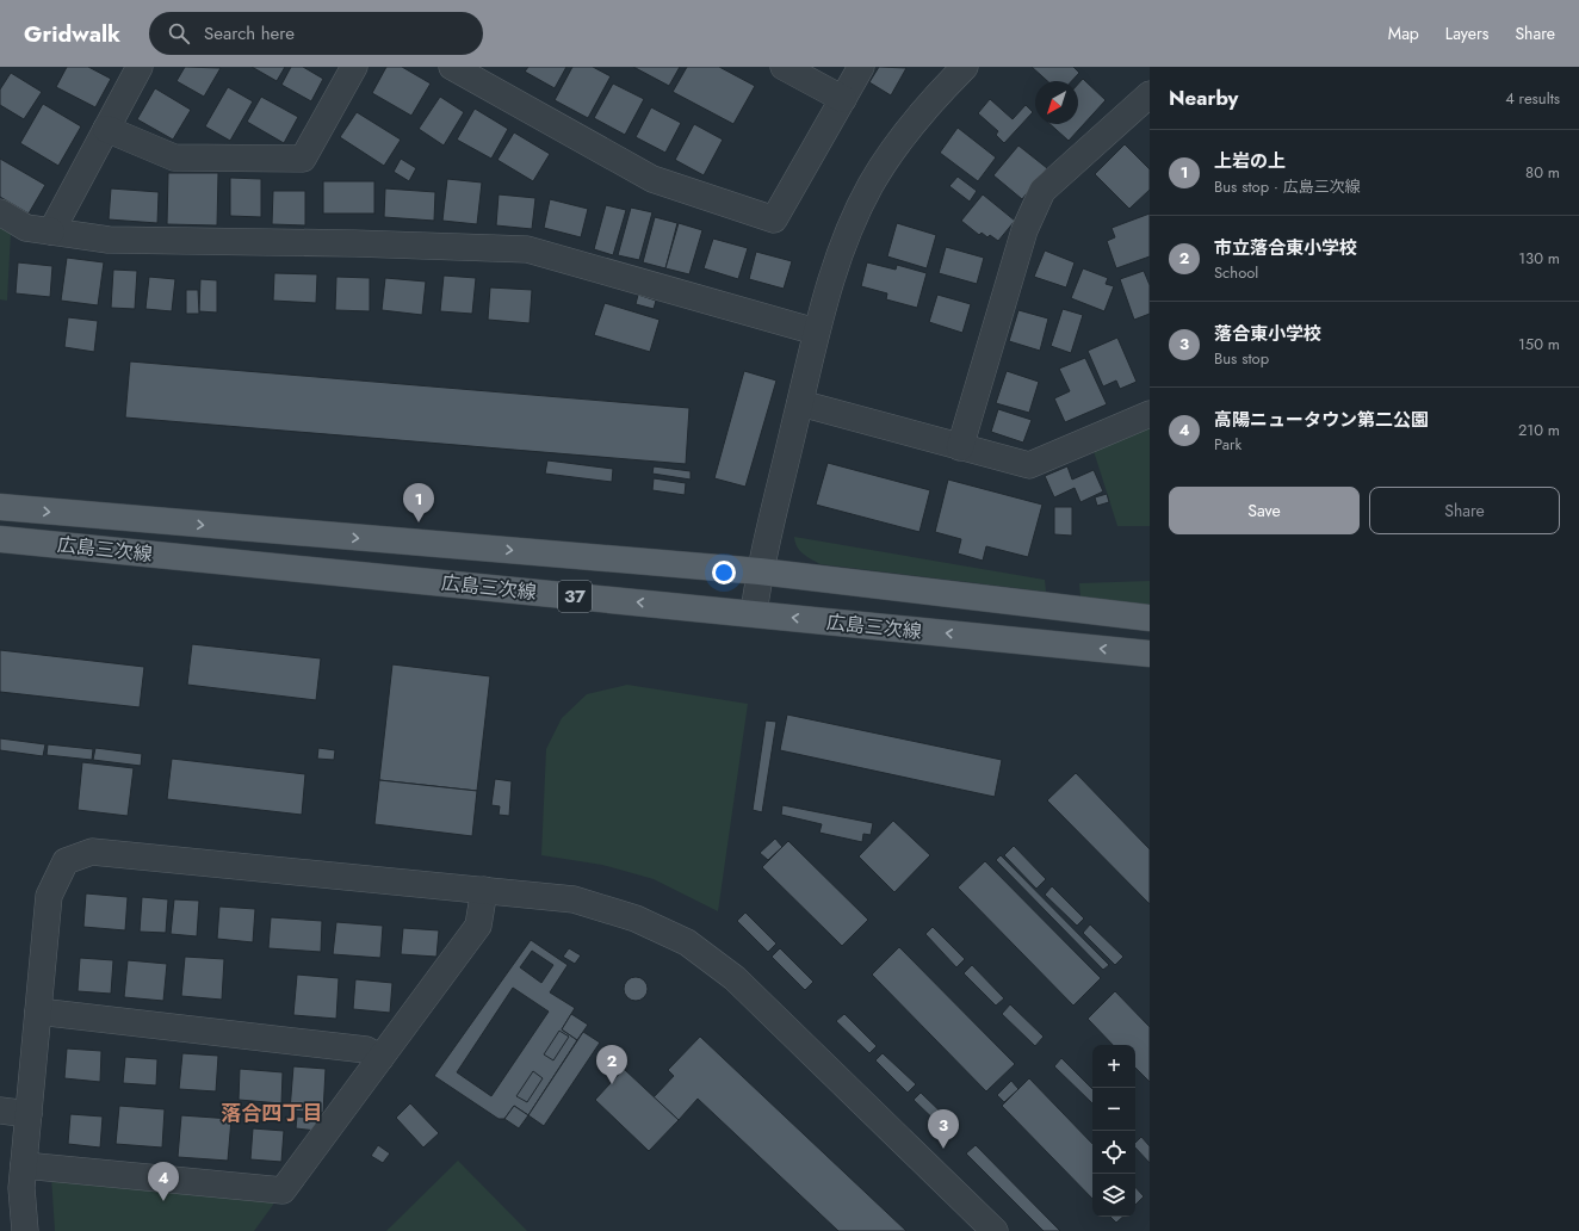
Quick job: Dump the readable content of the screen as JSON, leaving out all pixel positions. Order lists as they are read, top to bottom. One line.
{"streets":{"main road":["広島三次線","37"]},"districts":["落合四丁目"],"north":"bottom left","page":{"header":"Gridwalk","search":"Search here","nav":["Map","Layers","Share"],"heading":["Nearby","4 results"],"list":[{"mark":"1","name":"上岩の上","note":"Bus stop · 広島三次線","value":"80 m"},{"mark":"2","name":"市立落合東小学校","note":"School","value":"130 m"},{"mark":"3","name":"落合東小学校","note":"Bus stop","value":"150 m"},{"mark":"4","name":"高陽ニュータウン第二公園","note":"Park","value":"210 m"}],"buttons":["Save","Share"],"pins":["1","2","3","4"],"map_buttons":["+","−"]}}
